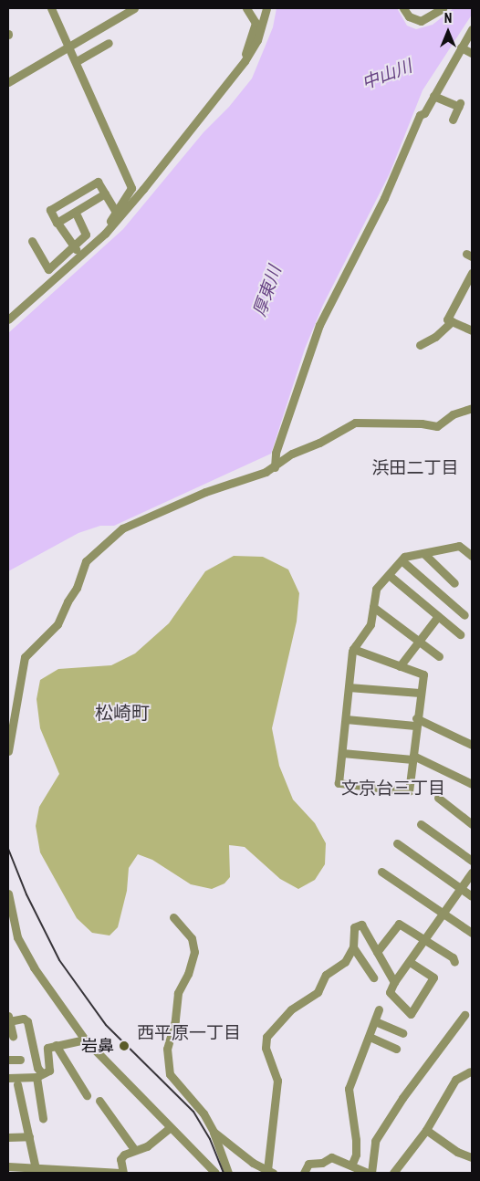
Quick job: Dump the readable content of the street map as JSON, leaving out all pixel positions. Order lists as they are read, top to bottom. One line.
{"districts":["浜田二丁目","松崎町","文京台三丁目","西平原一丁目"],"water":["中山川","厚東川"],"places":["岩鼻"],"north":"top"}
